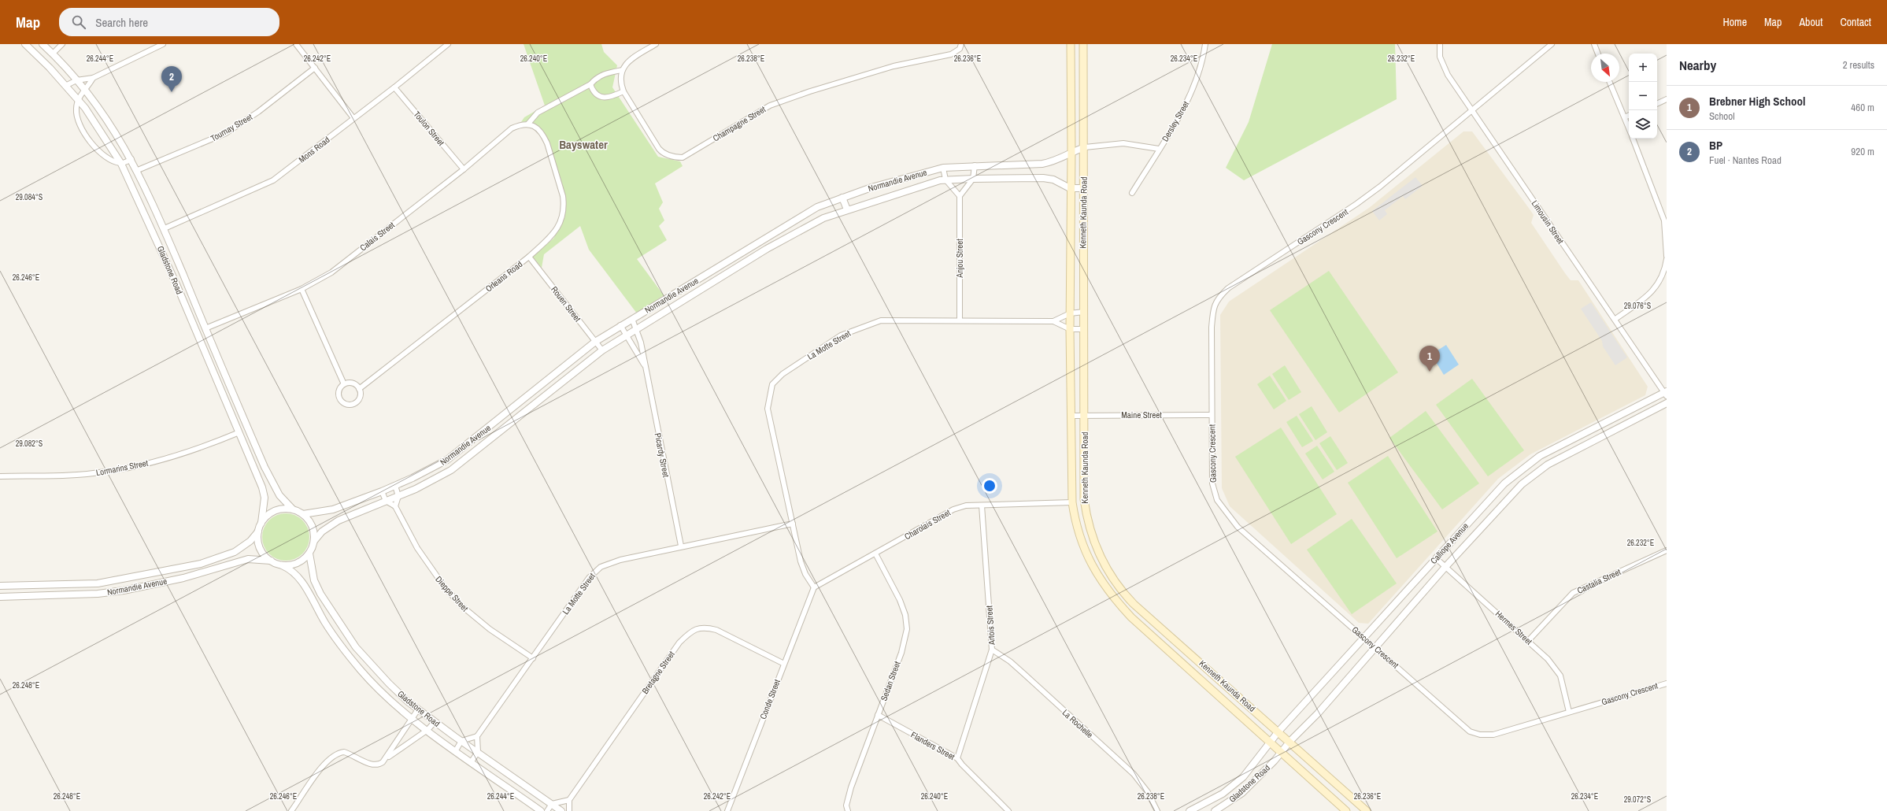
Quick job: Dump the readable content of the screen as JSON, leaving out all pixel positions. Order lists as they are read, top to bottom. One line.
{"streets":{"main road":["Kenneth Kaunda Road"],"street":["Dersley Street","Champagne Street","Tournay Street","Toulon Street","Mons Road","Normandie Avenue","Limousin Street","Gascony Crescent","Calais Street","Anjou Street","Gladstone Road","Orleans Road","Rouen Street","La Motte Street","Maine Street","Picardy Street","Lormarins Street","Charolais Street","Calliope Avenue","Castalia Street","Dieppe Street","Artois Street","Hermes Street","Bretagne Street","Sedan Street","Conde Street","La Rochelle","Flanders Street"]},"crossings":[["Tournay Street","Gladstone Road"],["Toulon Street","Mons Road"],["Toulon Street","Calais Street"],["Mons Road","Gladstone Road"],["Normandie Avenue","Kenneth Kaunda Road"],["Normandie Avenue","Gladstone Road"],["Normandie Avenue","Rouen Street"],["Normandie Avenue","Picardy Street"],["Kenneth Kaunda Road","Gladstone Road"],["Kenneth Kaunda Road","La Motte Street"],["Kenneth Kaunda Road","Maine Street"],["Kenneth Kaunda Road","Charolais Street"],["Kenneth Kaunda Road","Calliope Avenue"],["Limousin Street","Gascony Crescent"],["Limousin Street","Calliope Avenue"],["Gascony Crescent","Maine Street"],["Gascony Crescent","Calliope Avenue"],["Gascony Crescent","Hermes Street"],["Calais Street","Gladstone Road"],["Calais Street","Orleans Road"],["Anjou Street","La Motte Street"],["Gladstone Road","Lormarins Street"],["Gladstone Road","Calliope Avenue"],["Orleans Road","Rouen Street"],["La Motte Street","Picardy Street"],["La Motte Street","Charolais Street"],["La Motte Street","Dieppe Street"],["La Motte Street","Conde Street"],["Charolais Street","Artois Street"],["Charolais Street","Sedan Street"],["Charolais Street","Conde Street"],["Calliope Avenue","Hermes Street"],["Castalia Street","Hermes Street"],["Artois Street","La Rochelle"],["Artois Street","Flanders Street"],["Bretagne Street","Conde Street"],["Sedan Street","Flanders Street"]],"districts":["Bayswater"],"north":"bottom right","page":{"header":"Map","search":"Search here","nav":["Home","Map","About","Contact"],"heading":["Nearby","2 results"],"map_buttons":["+","−"],"pins":["2","1"],"list":[{"mark":"1","name":"Brebner High School","note":"School","value":"460 m"},{"mark":"2","name":"BP","note":"Fuel · Nantes Road","value":"920 m"}]},"coordinates":["26.244°E","26.242°E","26.240°E","26.238°E","26.236°E","26.234°E","26.232°E","29.084°S","26.246°E","29.076°S","29.082°S","26.248°E","29.072°S"]}
